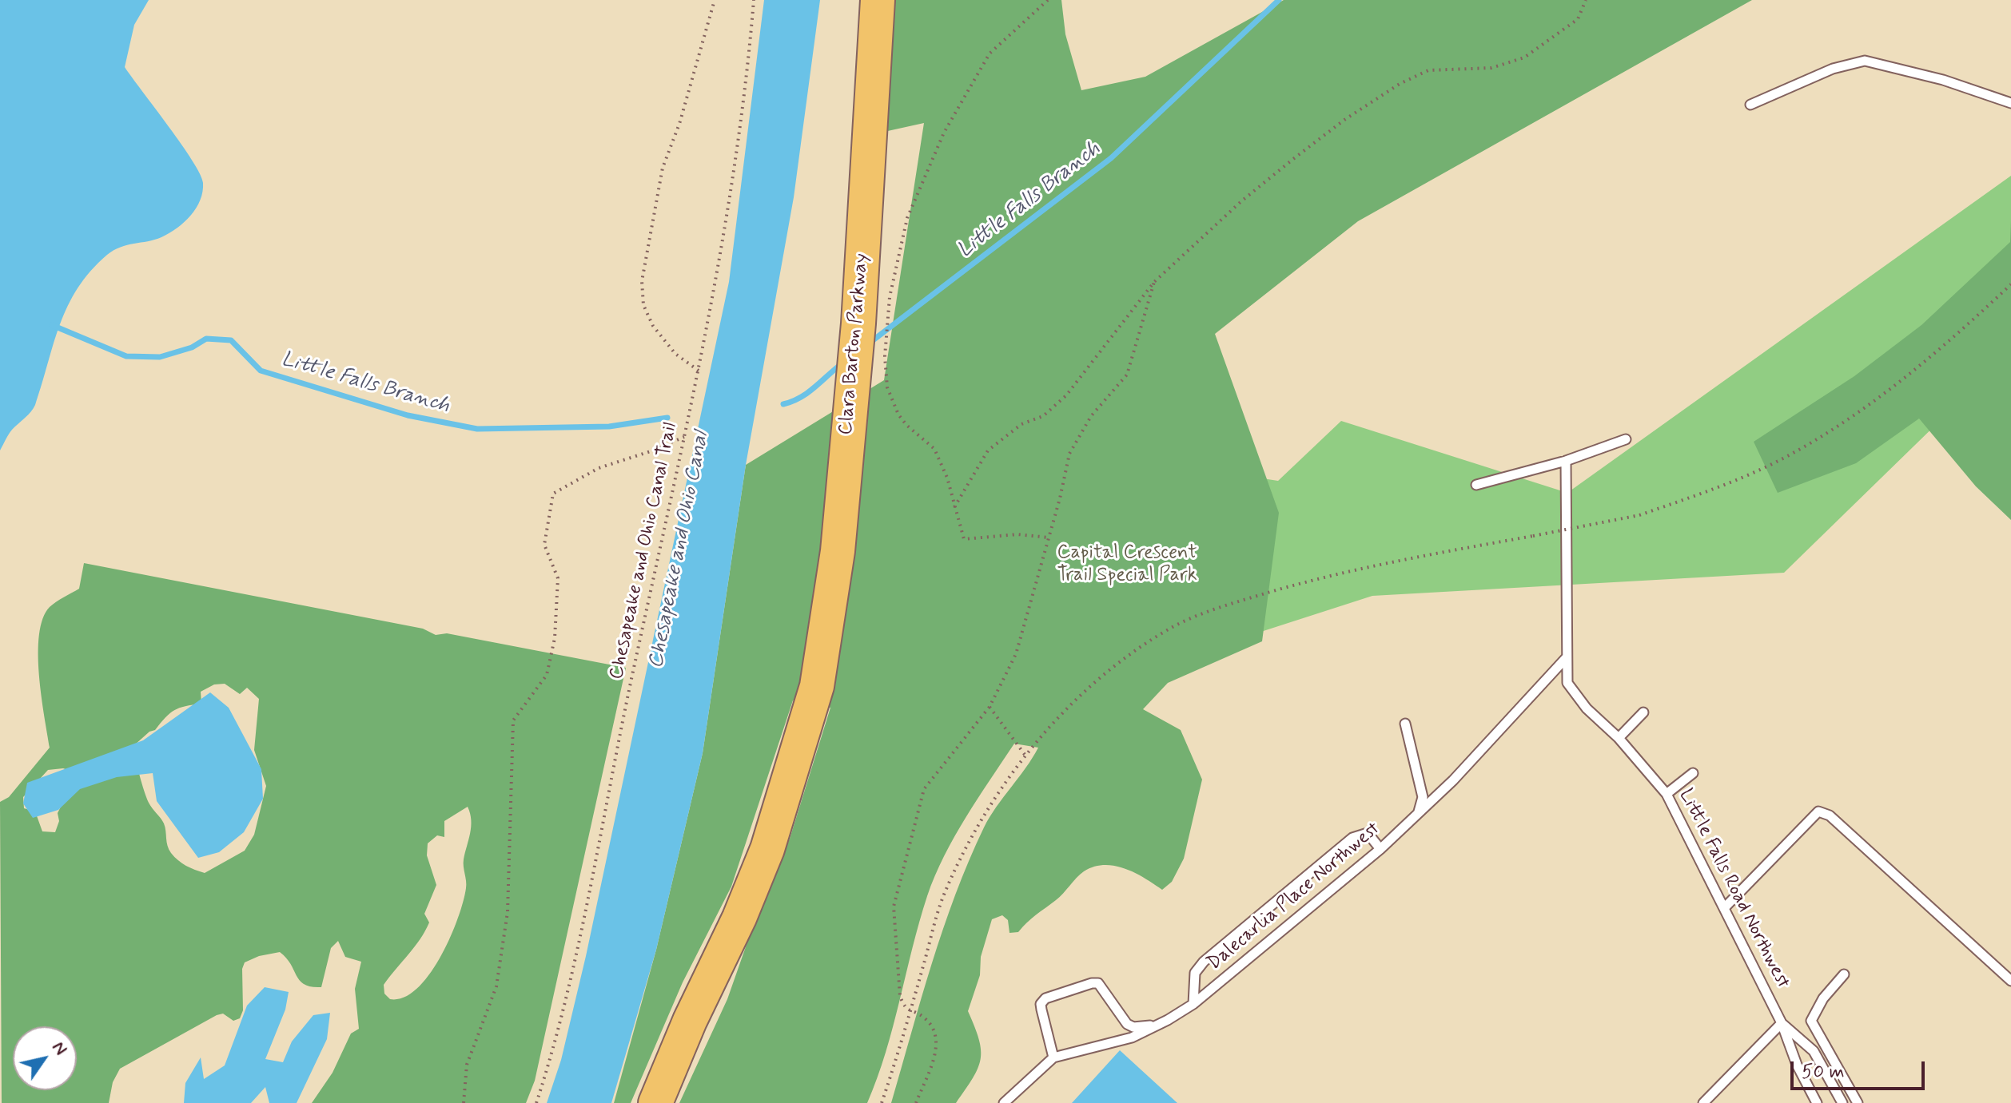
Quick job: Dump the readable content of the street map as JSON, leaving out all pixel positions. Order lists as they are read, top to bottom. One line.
{"streets":{"highway":["Clara Barton Parkway"],"lane":["Little Falls Road Northwest","Dalecarlia Place Northwest"],"path":["Chesapeake and Ohio Canal Trail"]},"crossings":[["Little Falls Road Northwest","Dalecarlia Place Northwest"]],"water":["Little Falls Branch","Chesapeake and Ohio Canal"],"parks":["Capital Crescent Trail Special Park"],"scale_bar":"50 m","north":"top right"}
